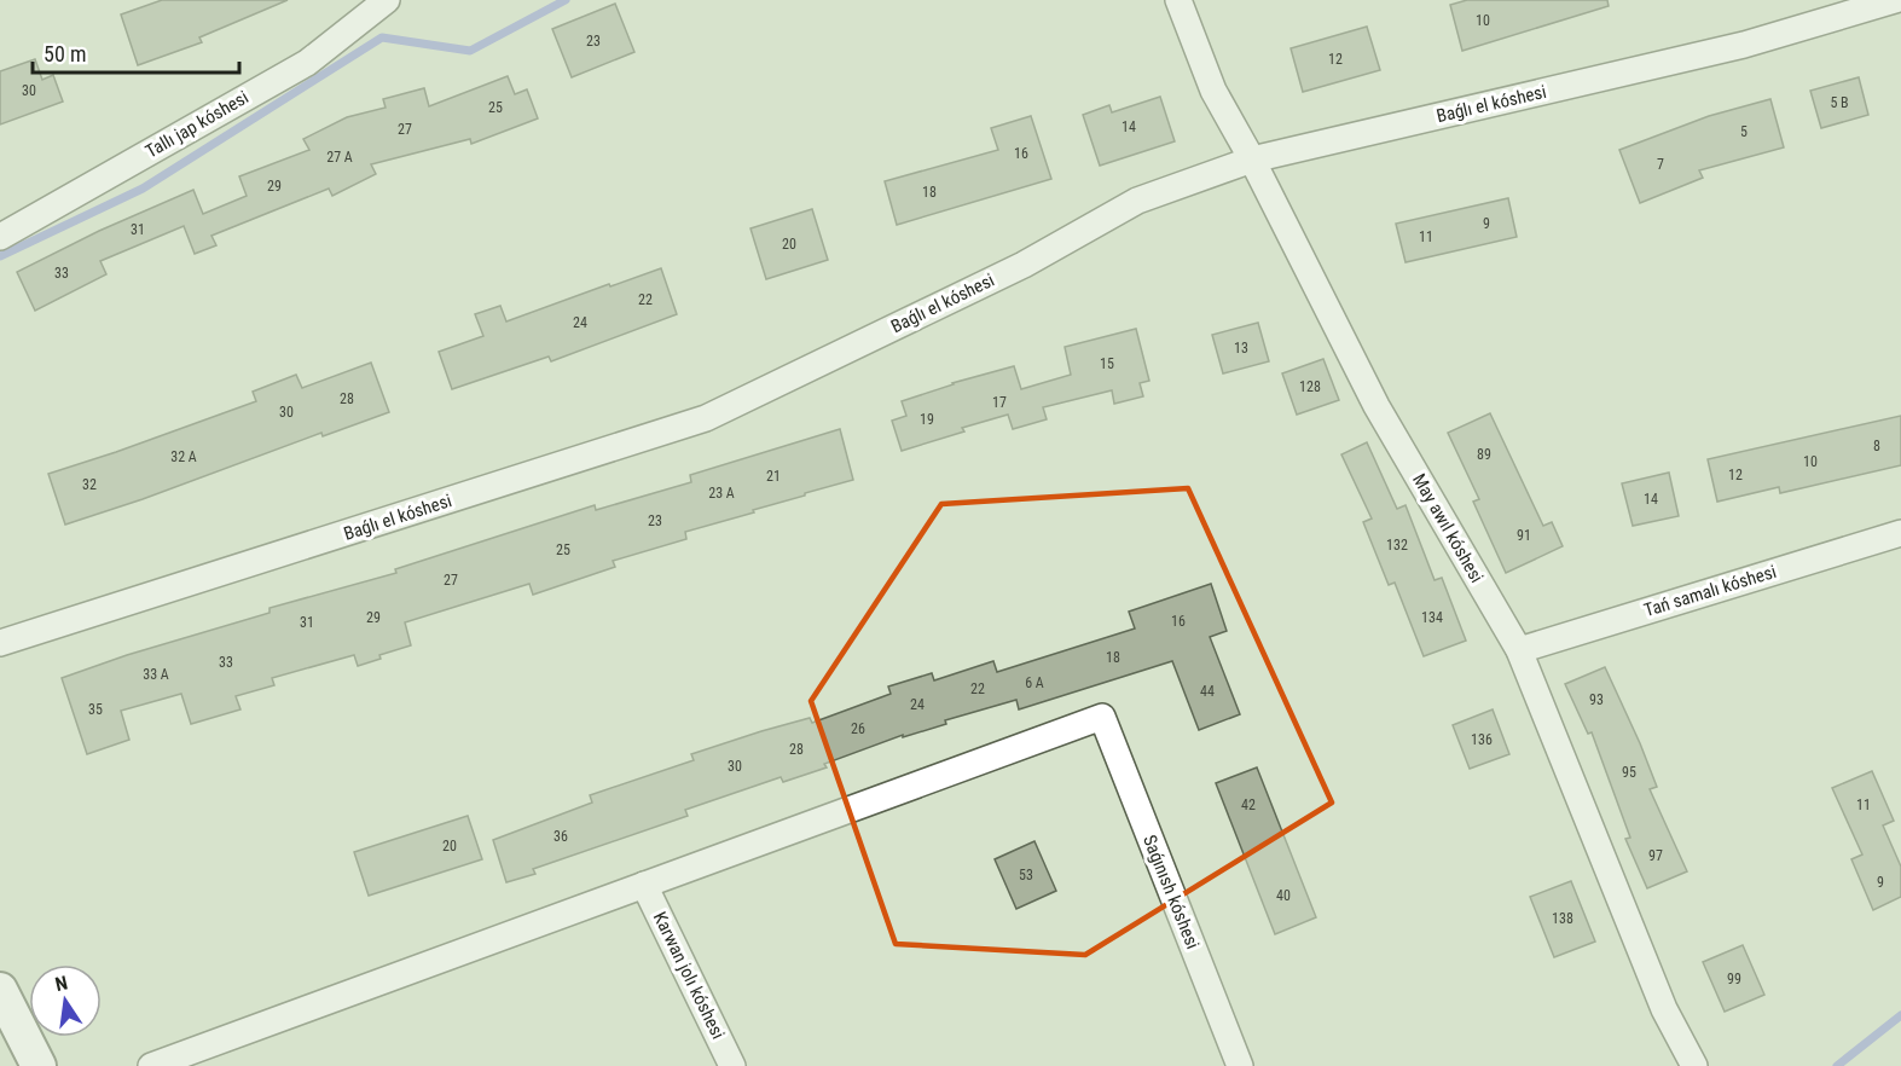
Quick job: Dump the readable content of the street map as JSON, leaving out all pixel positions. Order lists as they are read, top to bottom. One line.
{"streets":{"street":["Baǵlı el kóshesi","Tallı jap kóshesi","May awıl kóshesi","Tań samalı kóshesi","Saǵınısh kóshesi","Karwan jolı kóshesi"]},"crossings":[["Baǵlı el kóshesi","May awıl kóshesi"],["May awıl kóshesi","Tań samalı kóshesi"],["Saǵınısh kóshesi","Karwan jolı kóshesi"]],"house_numbers":["10","23","12","30","5 В","25","14","27","5","16","27 А","7","29","18","9","31","11","20","33","22","24","13","15","128","28","17","30","19","8","89","32 А","10","12","21","32","23 А","14","23","91","132","25","27","29","134","16","31","18","33","33 А","6 А","22","44","93","24","35","26","136","28","30","95","42","11","36","20","97","53","9","40","138","99"],"scale_bar":"50 m","north":"top"}
